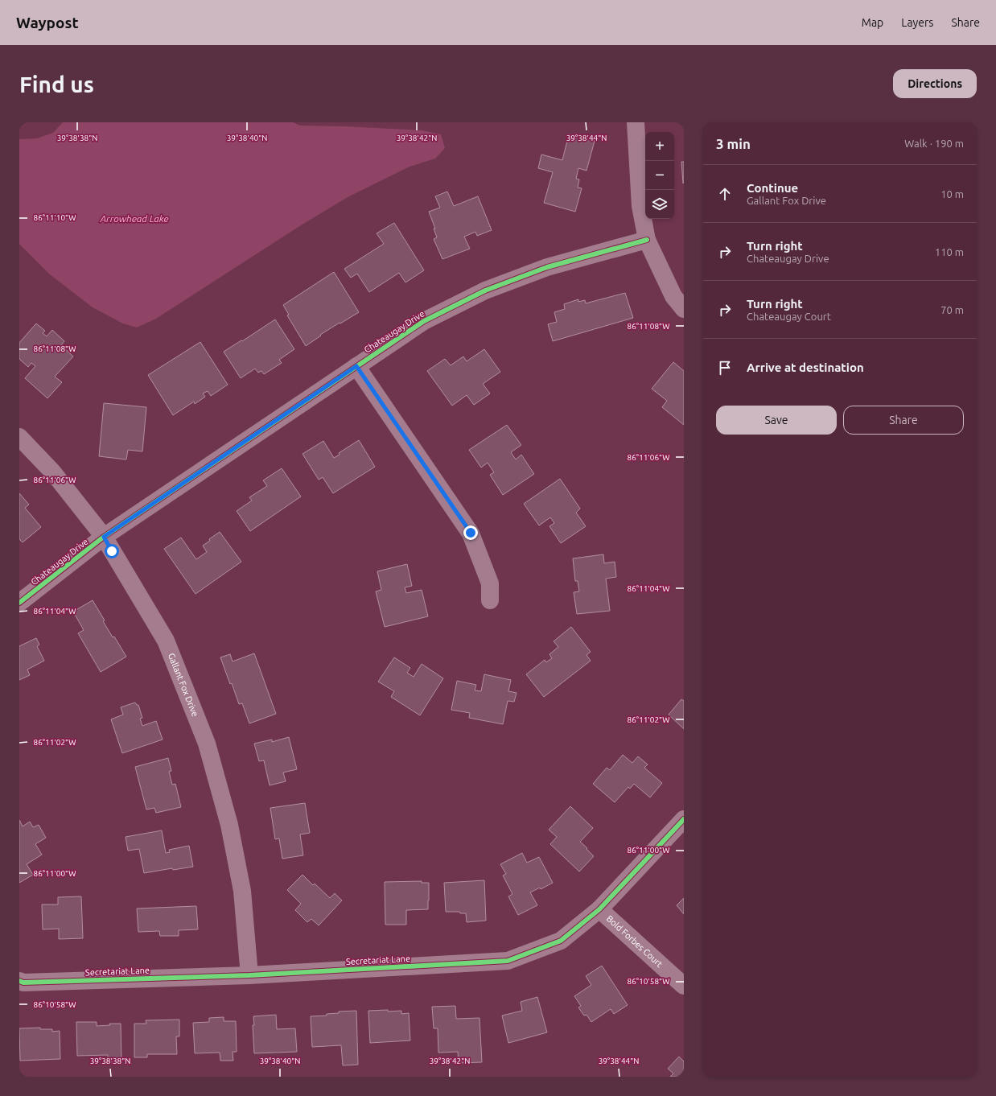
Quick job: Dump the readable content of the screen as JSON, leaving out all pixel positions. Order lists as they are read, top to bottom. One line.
{"streets":{"street":["Chateaugay Drive","Gallant Fox Drive","Bold Forbes Court","Secretariat Lane"]},"crossings":[["Chateaugay Drive","Gallant Fox Drive"],["Gallant Fox Drive","Secretariat Lane"],["Bold Forbes Court","Secretariat Lane"]],"water":["Arrowhead Lake"],"page":{"header":"Waypost","nav":["Map","Layers","Share"],"buttons":["Directions",["Save","Share"]],"title":"Find us","heading":["3 min","Walk · 190 m"],"map_buttons":["+","−"],"list":[["Continue","Gallant Fox Drive","10 m"],["Turn right","Chateaugay Drive","110 m"],["Turn right","Chateaugay Court","70 m"],"Arrive at destination"]},"coordinates":["39°38'38\"N","39°38'40\"N","39°38'42\"N","39°38'44\"N","86°11'10\"W","86°11'08\"W","86°11'06\"W","86°11'04\"W","86°11'02\"W","86°11'00\"W","86°10'58\"W"]}
